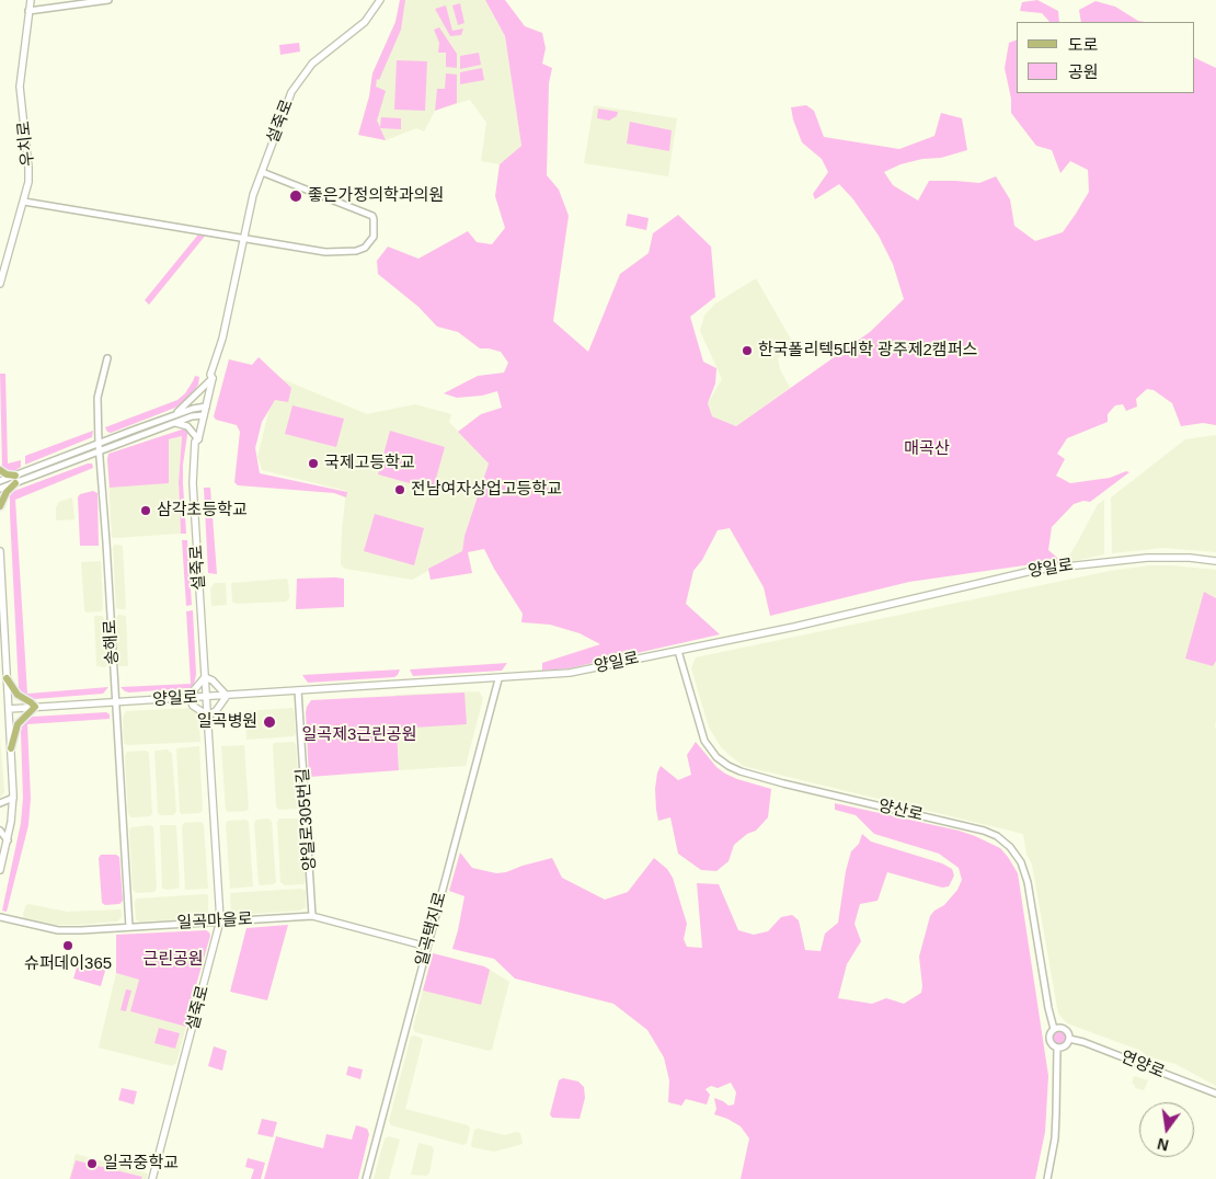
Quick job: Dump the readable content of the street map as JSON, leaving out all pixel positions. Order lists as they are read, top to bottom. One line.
{"streets":{"main road":["설죽로","우치로","양일로"],"street":["송해로","양산로","양일로305번길","일곡마을로","일곡택지로","연양로"]},"crossings":[["설죽로","양일로"],["설죽로","일곡마을로"],["양일로","송해로"],["양일로","양산로"],["양일로","양일로305번길"],["양일로","일곡택지로"],["송해로","일곡마을로"],["양산로","연양로"],["양일로305번길","일곡마을로"],["일곡마을로","일곡택지로"]],"parks":["매곡산","일곡제3근린공원","근린공원"],"places":["좋은가정의학과의원","한국폴리텍5대학 광주제2캠퍼스","국제고등학교","전남여자상업고등학교","삼각초등학교","일곡병원","슈퍼데이365","일곡중학교"],"legend":["도로","공원"],"north":"bottom"}
